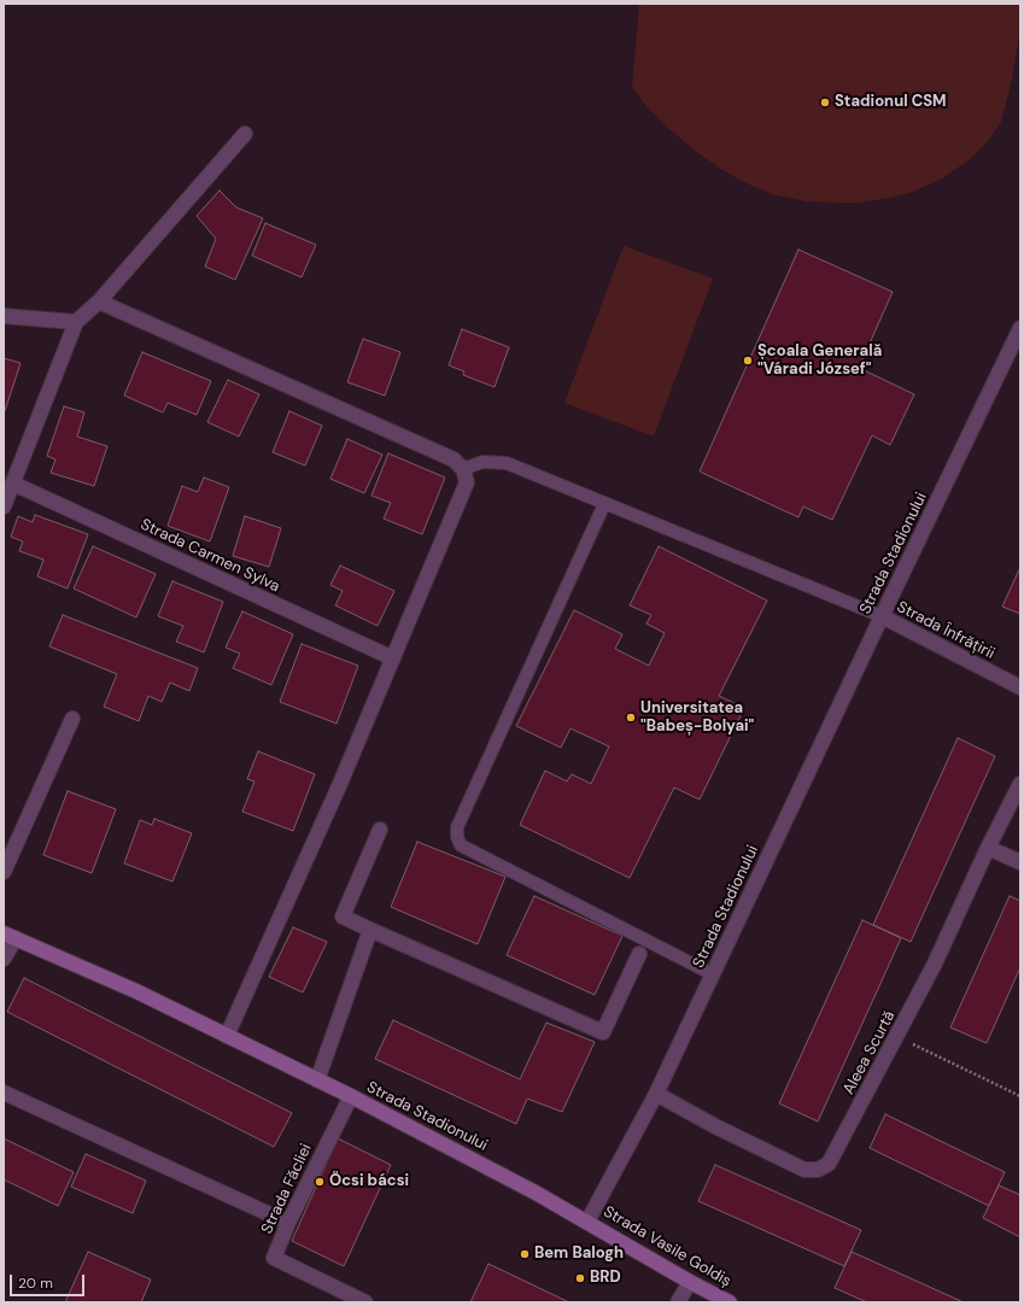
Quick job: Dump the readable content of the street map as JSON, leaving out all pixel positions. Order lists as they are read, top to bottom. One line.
{"streets":{"street":["Strada Stadionului","Strada Carmen Sylva","Strada Înfrățirii","Aleea Scurtă","Strada Făcliei","Strada Vasile Goldiș"]},"crossings":[["Strada Stadionului","Strada Înfrățirii"],["Strada Stadionului","Aleea Scurtă"],["Strada Stadionului","Strada Făcliei"],["Strada Stadionului","Strada Vasile Goldiș"]],"places":["Stadionul CSM","Școala Generală \"Váradi József\"","Universitatea \"Babeș-Bolyai\"","Öcsi bácsi","Bem Balogh","BRD"],"scale_bar":"20 m"}
